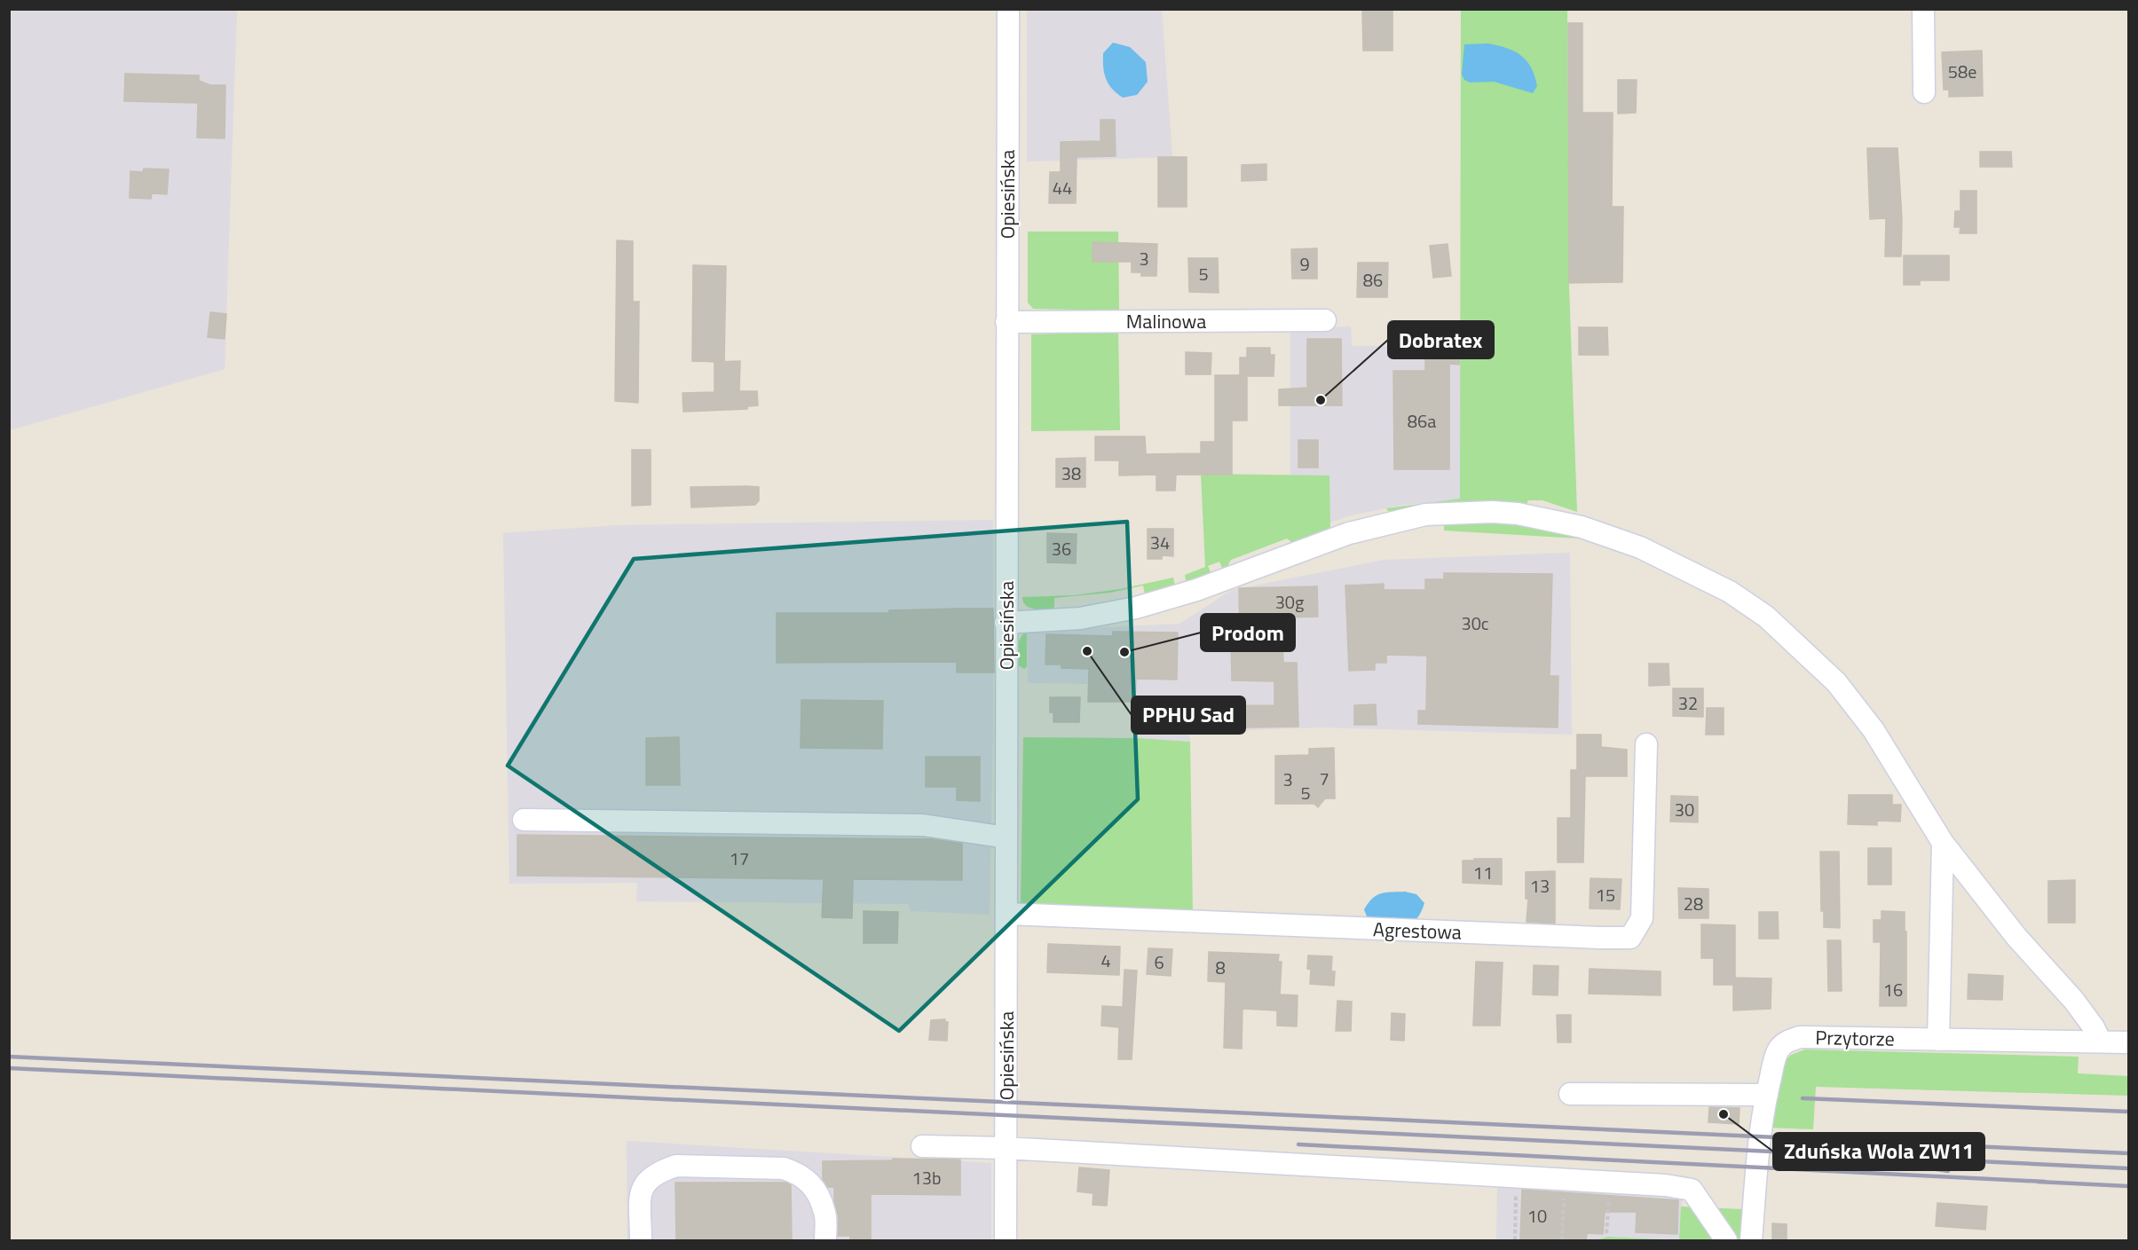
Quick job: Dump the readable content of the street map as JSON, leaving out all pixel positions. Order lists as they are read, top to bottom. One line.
{"streets":{"street":["Opiesińska","Malinowa","Agrestowa","Przytorze"]},"crossings":[["Opiesińska","Malinowa"],["Opiesińska","Agrestowa"]],"places":["Dobratex","PPHU Sad","Prodom","Zduńska Wola ZW11"],"house_numbers":["58e","44","3","9","5","86","86a","38","34","36","30g","30c","32","7","3","5","30","17","11","13","15","28","4","6","8","16","13b","10"]}
